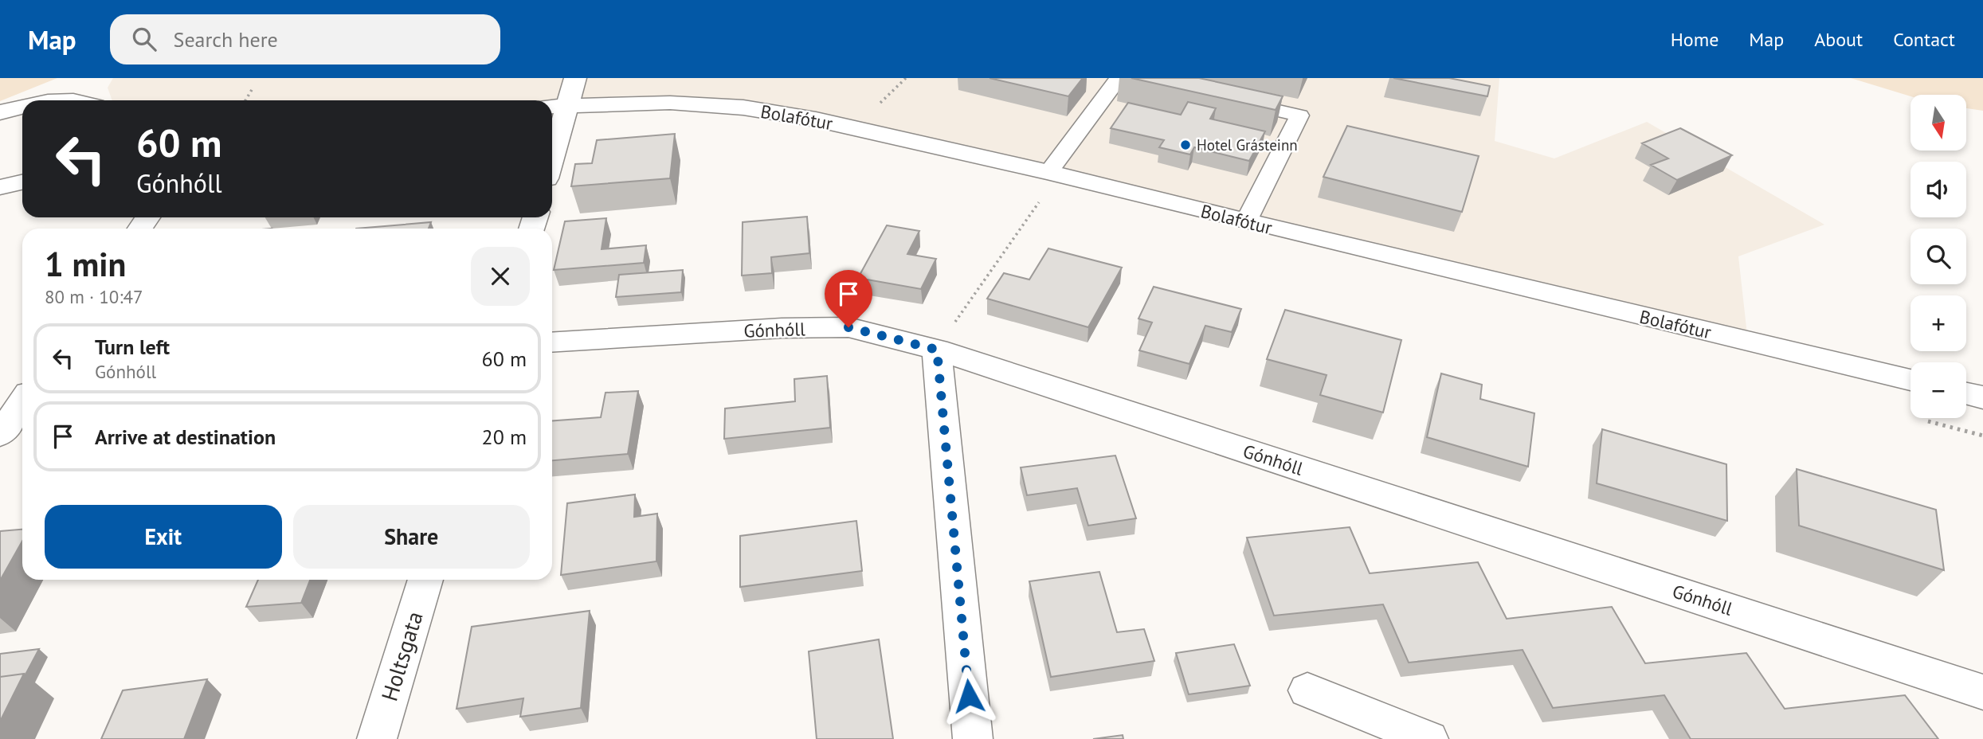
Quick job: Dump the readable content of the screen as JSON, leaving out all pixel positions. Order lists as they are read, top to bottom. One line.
{"streets":{"street":["Bolafótur","Gónhóll","Holtsgata"]},"places":["Hotel Grásteinn"],"north":"bottom","page":{"header":"Map","search":"Search here","nav":["Home","Map","About","Contact"],"map_buttons":["+","−"],"turn":["60 m","Gónhóll"],"heading":["1 min","80 m · 10:47"],"list":[{"name":"Turn left","note":"Gónhóll","value":"60 m"},{"name":"Arrive at destination","value":"20 m"}],"buttons":["Exit","Share"]}}
